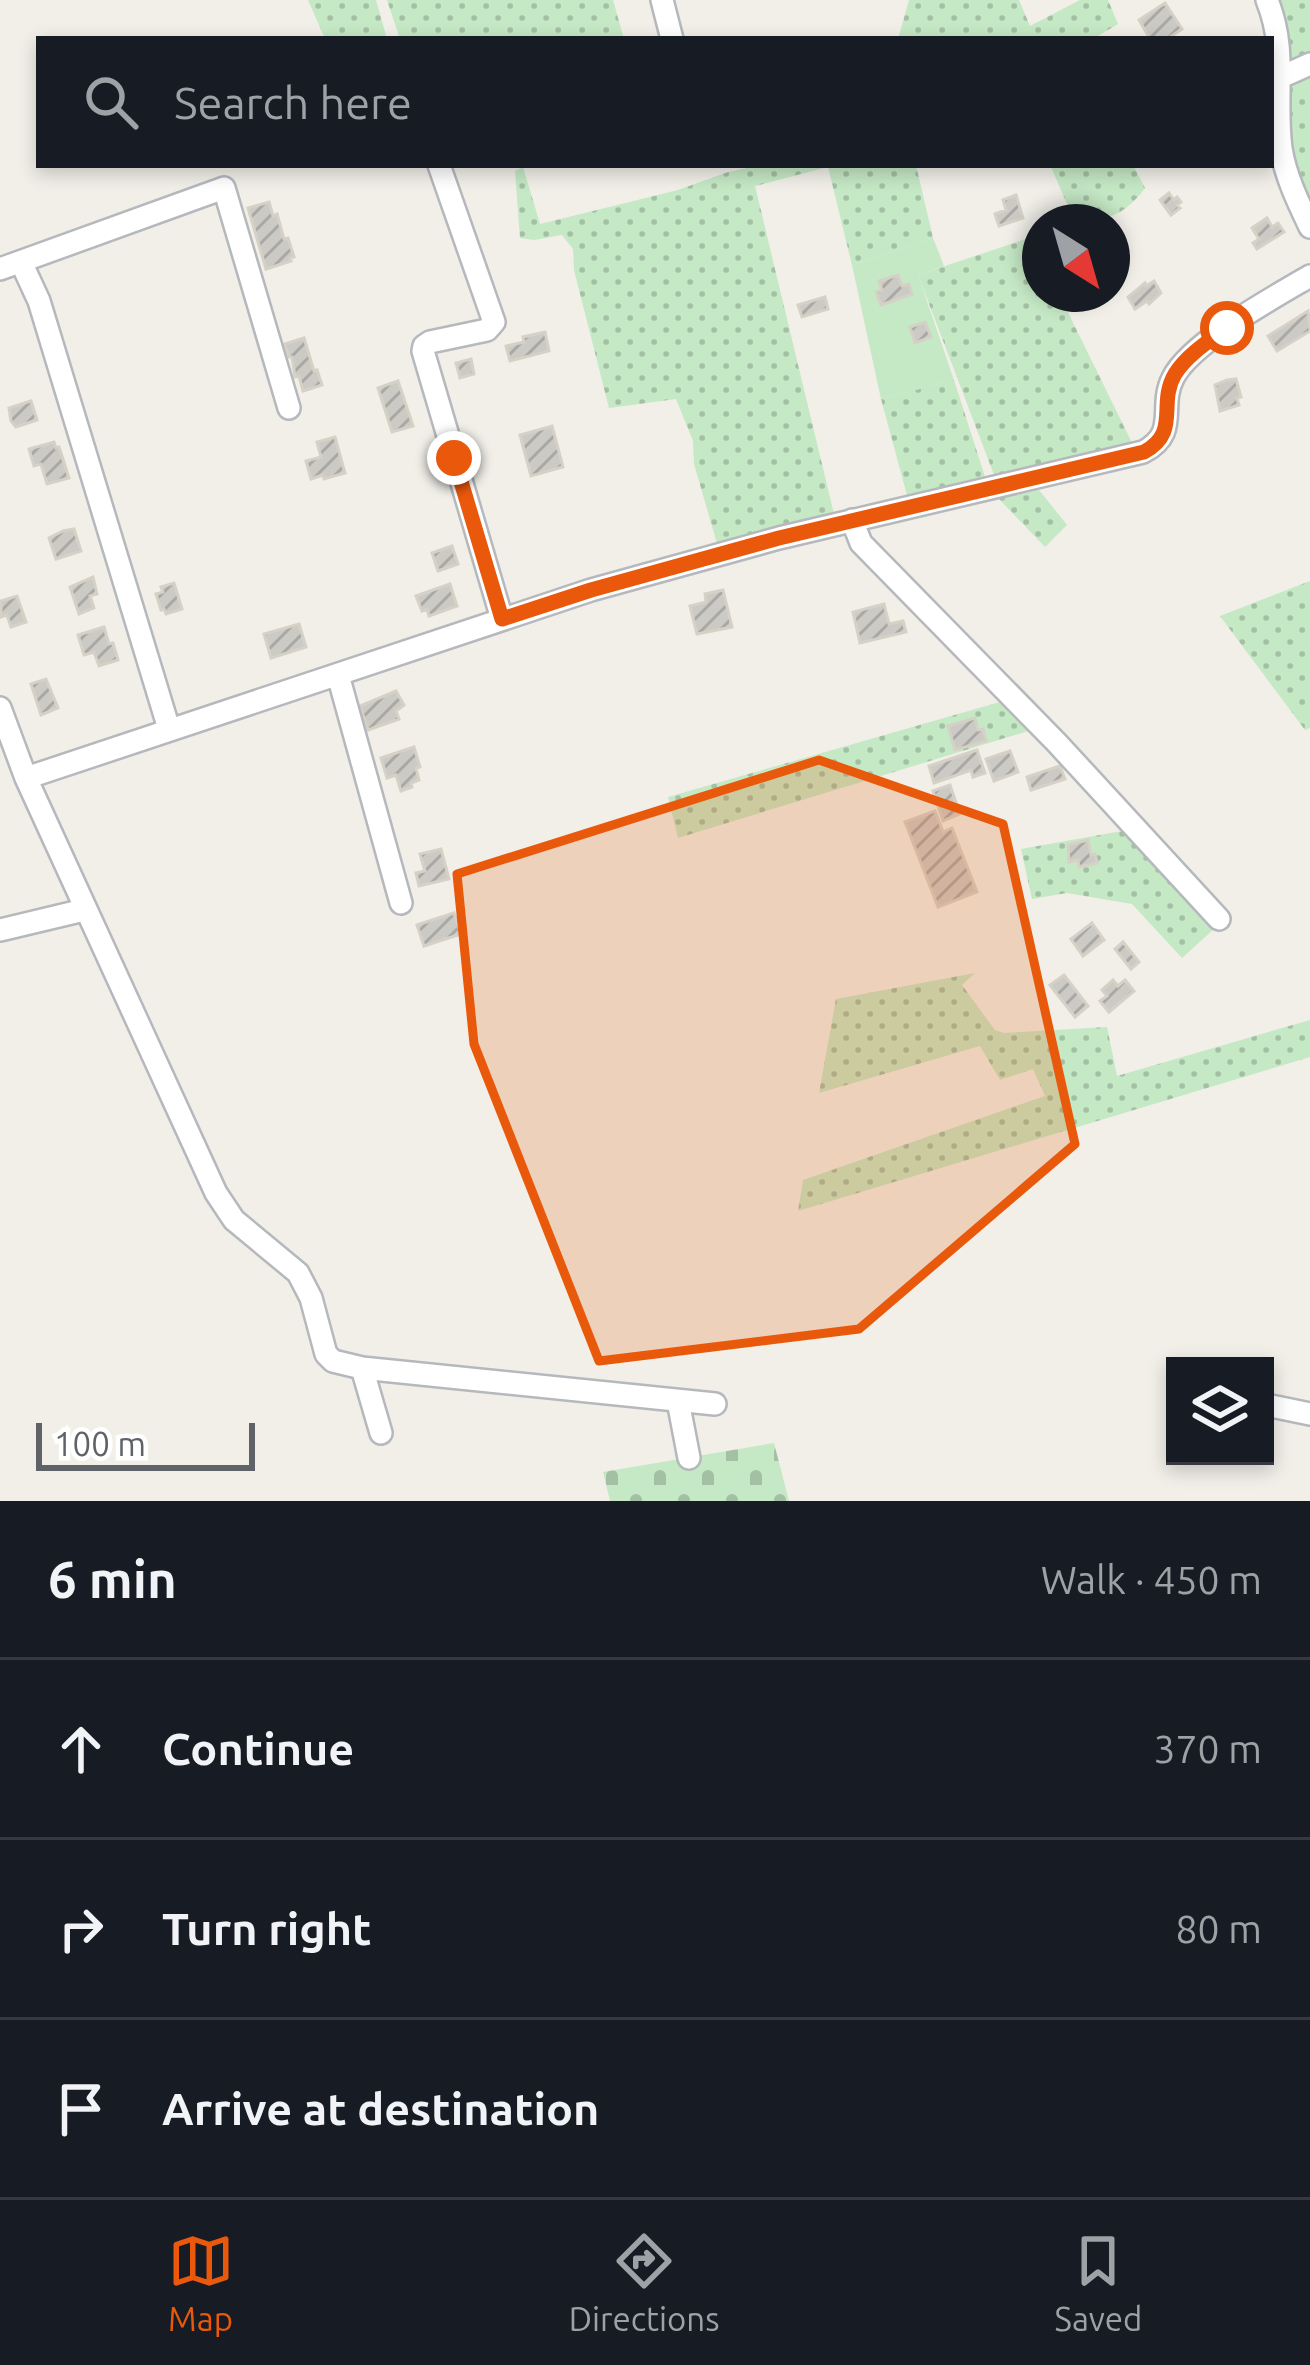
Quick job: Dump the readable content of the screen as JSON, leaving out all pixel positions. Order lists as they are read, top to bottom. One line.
{"scale_bar":"100 m","north":"bottom right","page":{"search":"Search here","scale":"100 m","heading":["6 min","Walk · 450 m"],"list":[["Continue","370 m"],["Turn right","80 m"],"Arrive at destination"],"nav":["Map","Directions","Saved"]}}
